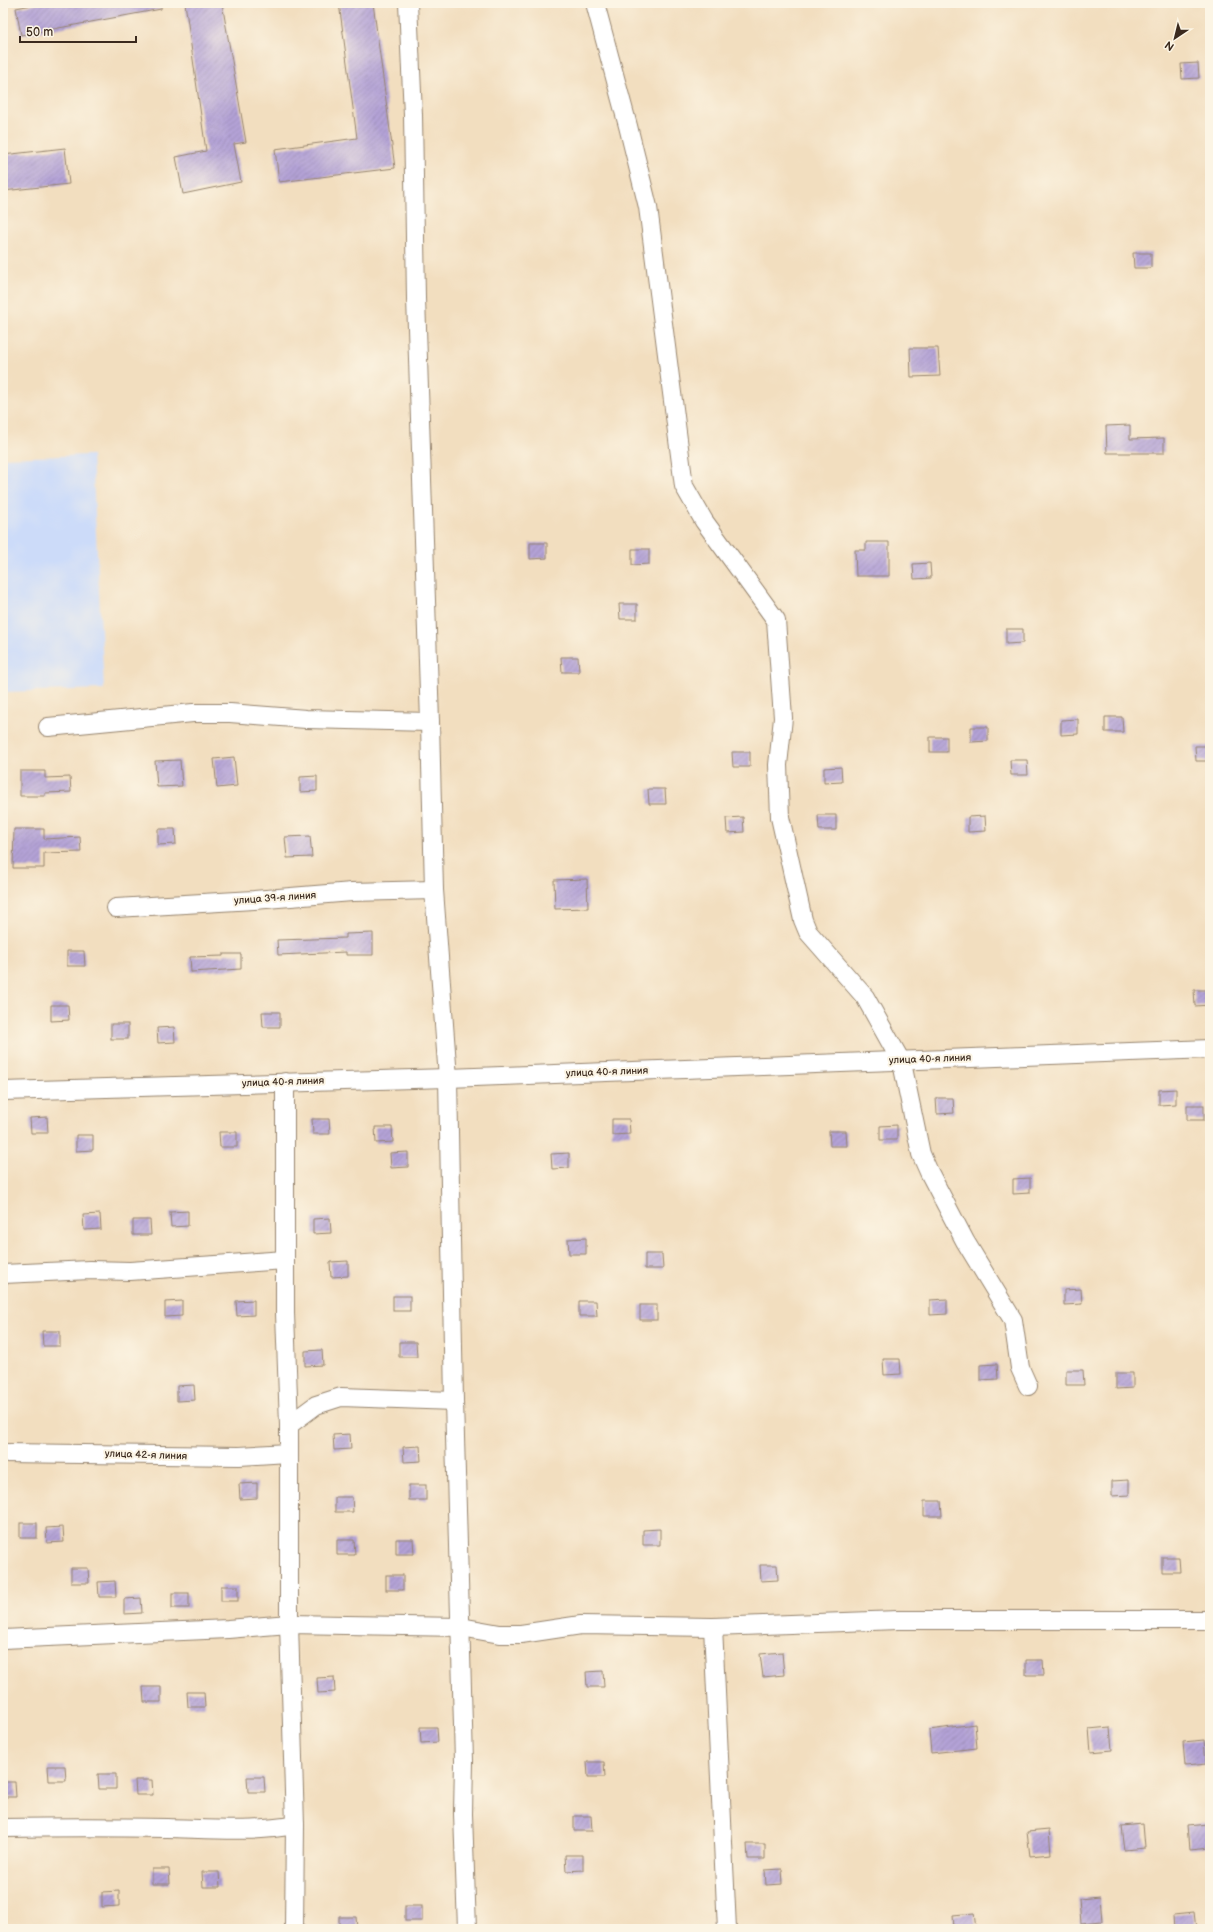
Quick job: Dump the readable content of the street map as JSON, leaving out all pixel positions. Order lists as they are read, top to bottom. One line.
{"streets":{"street":["улица 39-я линия","улица 40-я линия","улица 42-я линия"]},"scale_bar":"50 m","north":"bottom left"}
